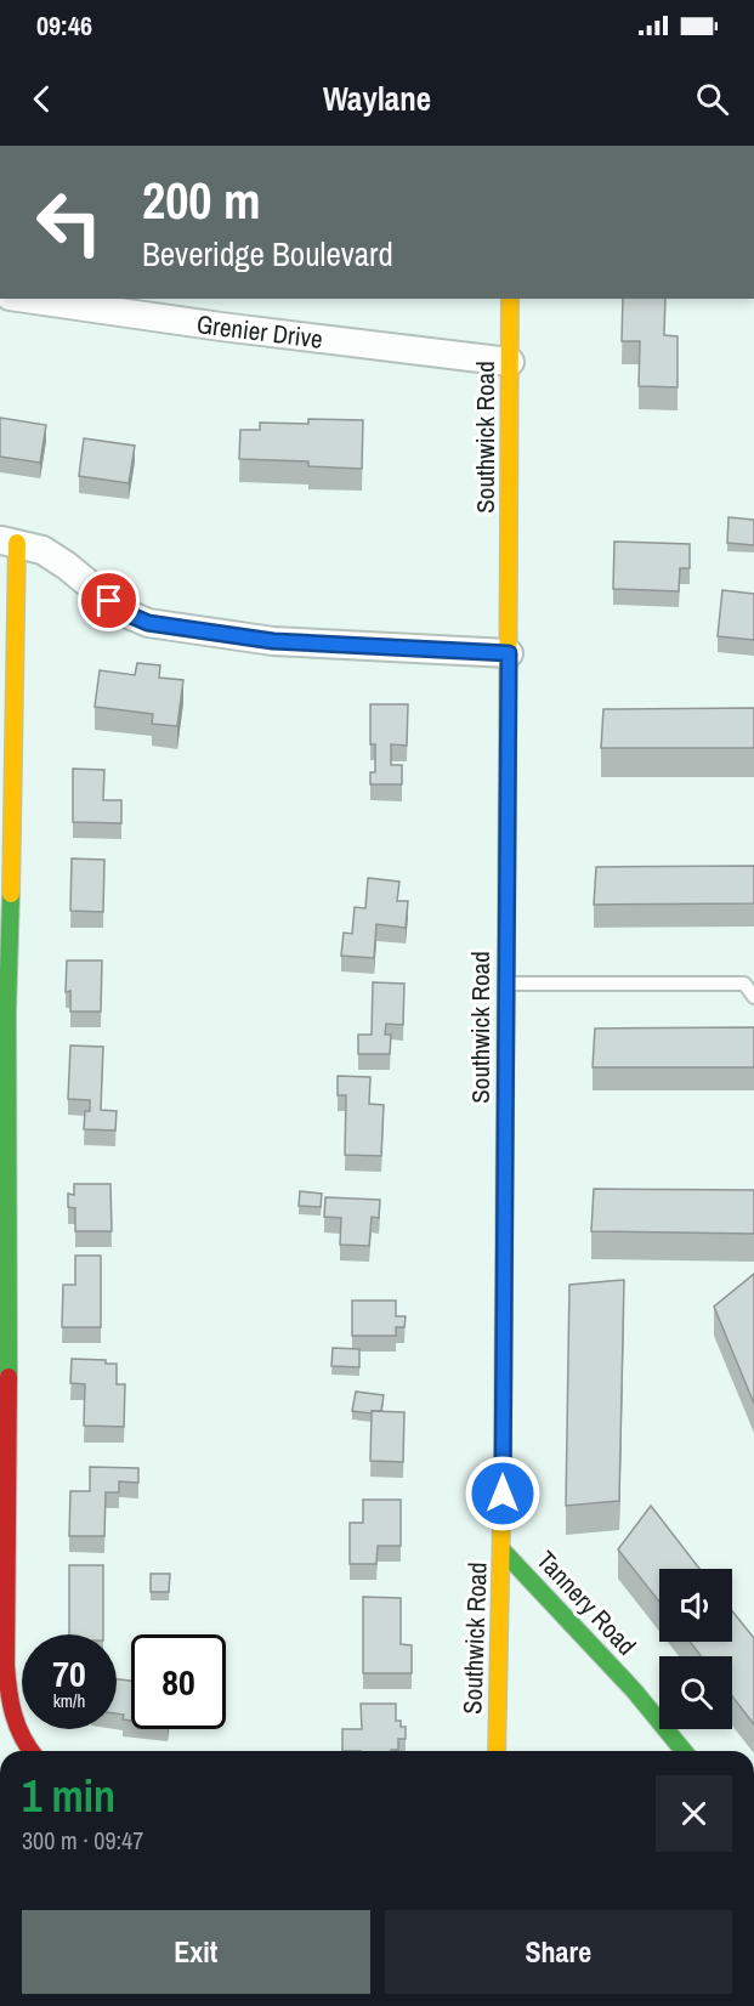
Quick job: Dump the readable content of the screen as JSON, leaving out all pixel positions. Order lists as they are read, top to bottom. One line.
{"streets":{"main road":["Southwick Road","Tannery Road"],"street":["Grenier Drive"]},"crossings":[["Grenier Drive","Southwick Road"],["Southwick Road","Tannery Road"]],"page":{"status":"09:46","header":"Waylane","turn":["200 m","Beveridge Boulevard"],"speed":"70 km/h","limit":"80","heading":["1 min","300 m · 09:47"],"buttons":["Exit","Share"]}}
